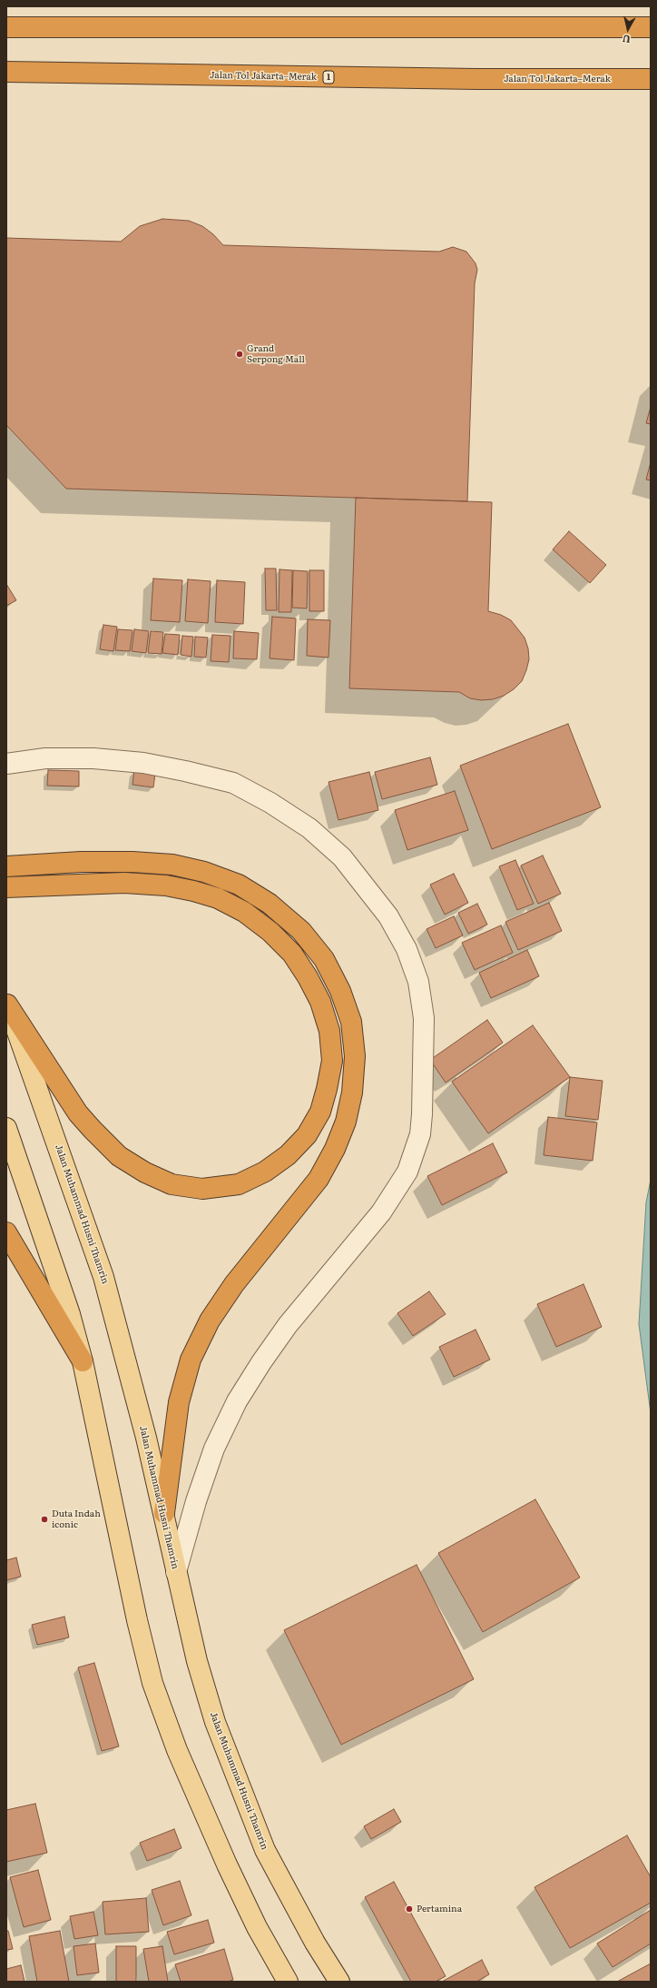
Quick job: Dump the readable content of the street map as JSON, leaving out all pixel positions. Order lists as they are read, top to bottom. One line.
{"streets":{"highway":["Jalan Tol Jakarta–Merak","1"],"main road":["Jalan Muhammad Husni Thamrin"]},"places":["Grand Serpong Mall","Duta Indah iconic","Pertamina"],"north":"bottom"}
